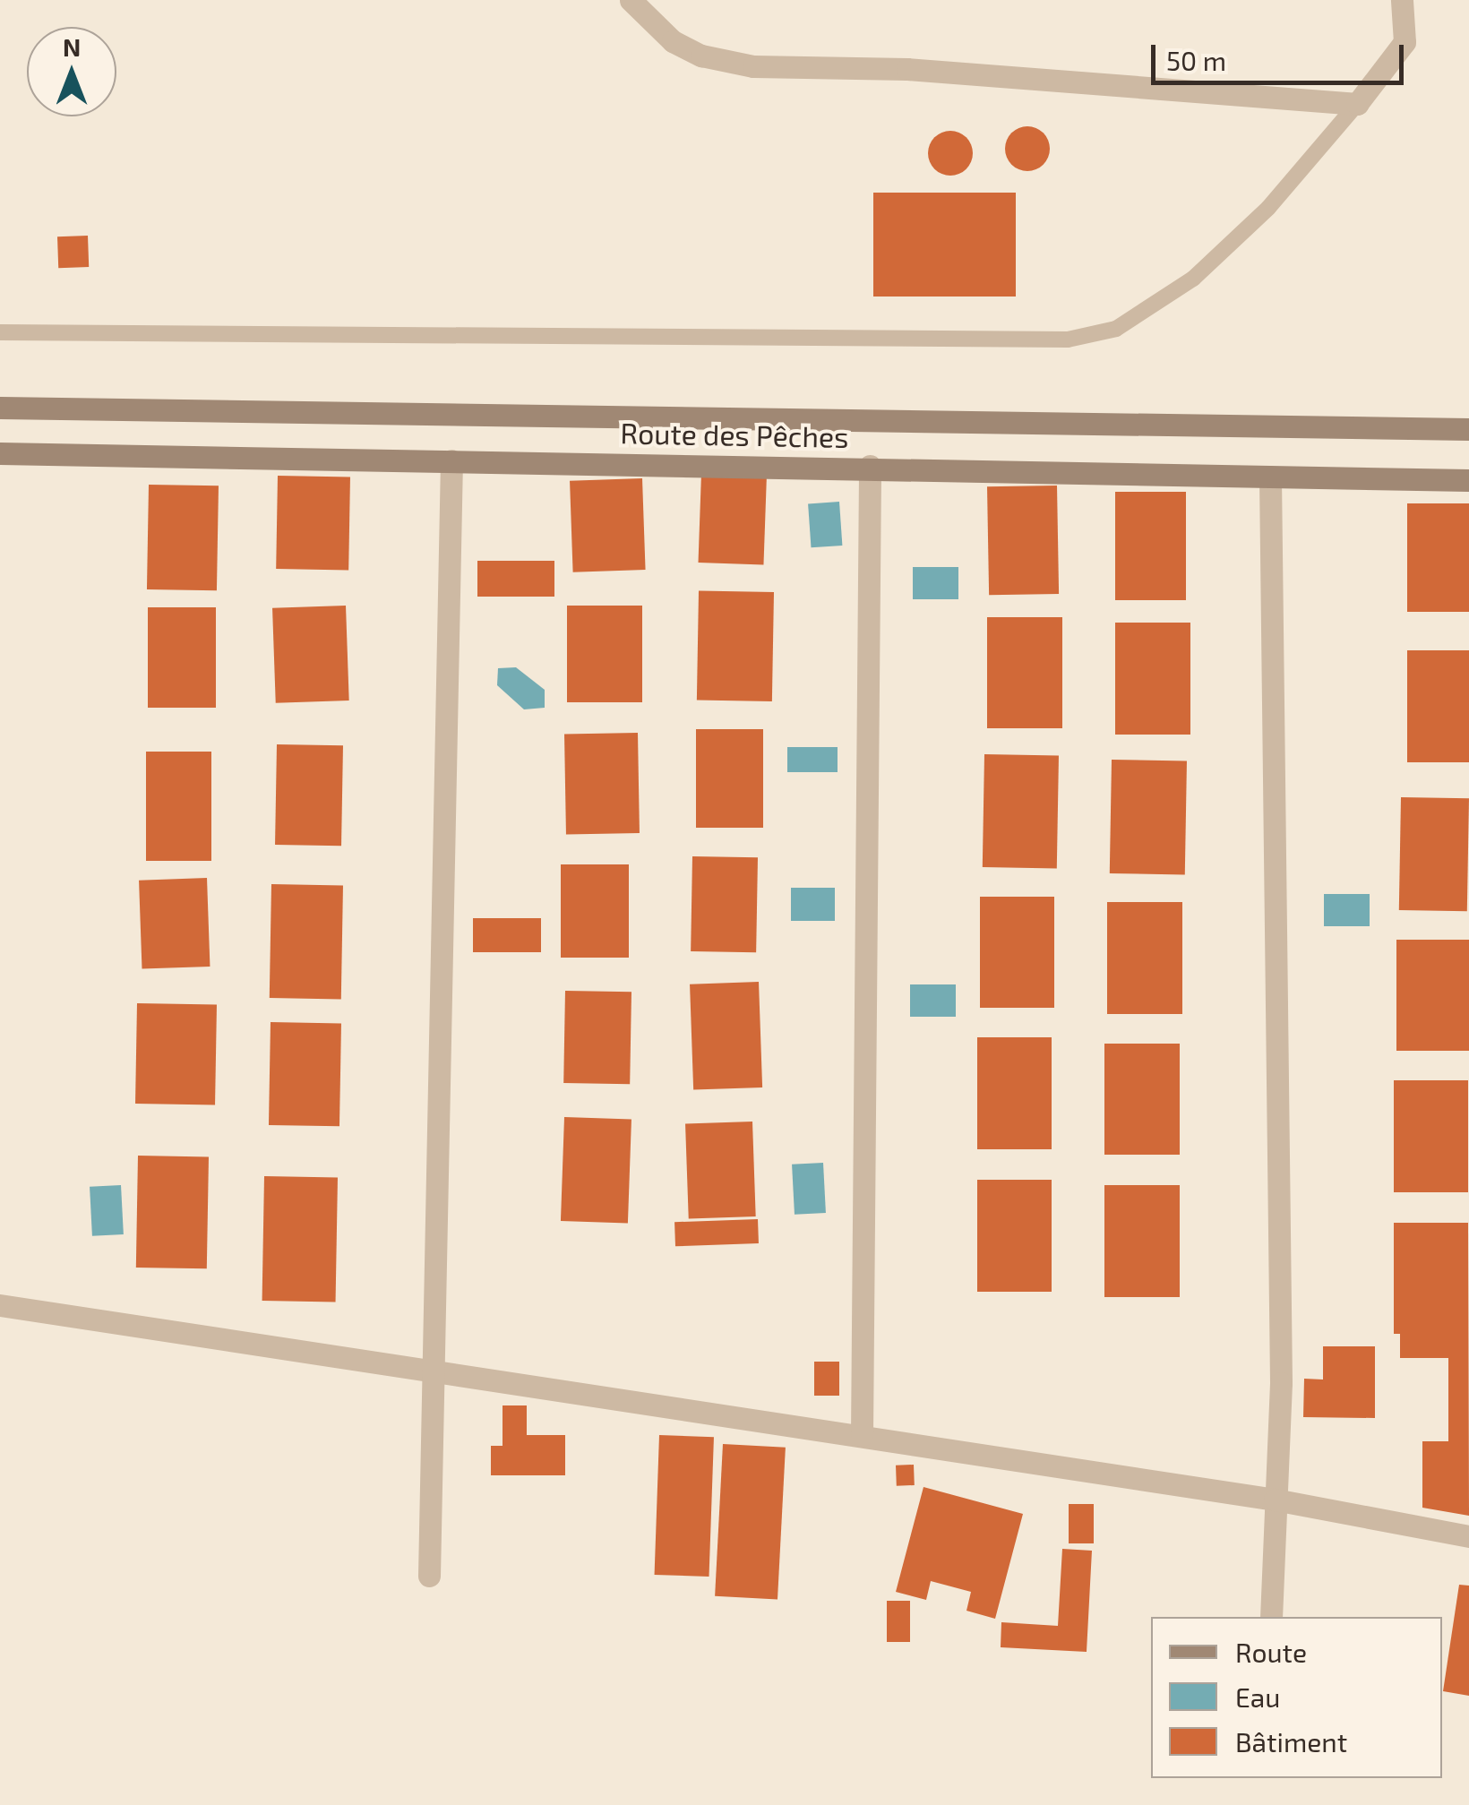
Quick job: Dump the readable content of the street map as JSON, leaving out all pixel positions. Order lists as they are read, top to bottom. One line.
{"streets":{"main road":["Route des Pêches"]},"legend":["Route","Eau","Bâtiment"],"scale_bar":"50 m","north":"top"}
